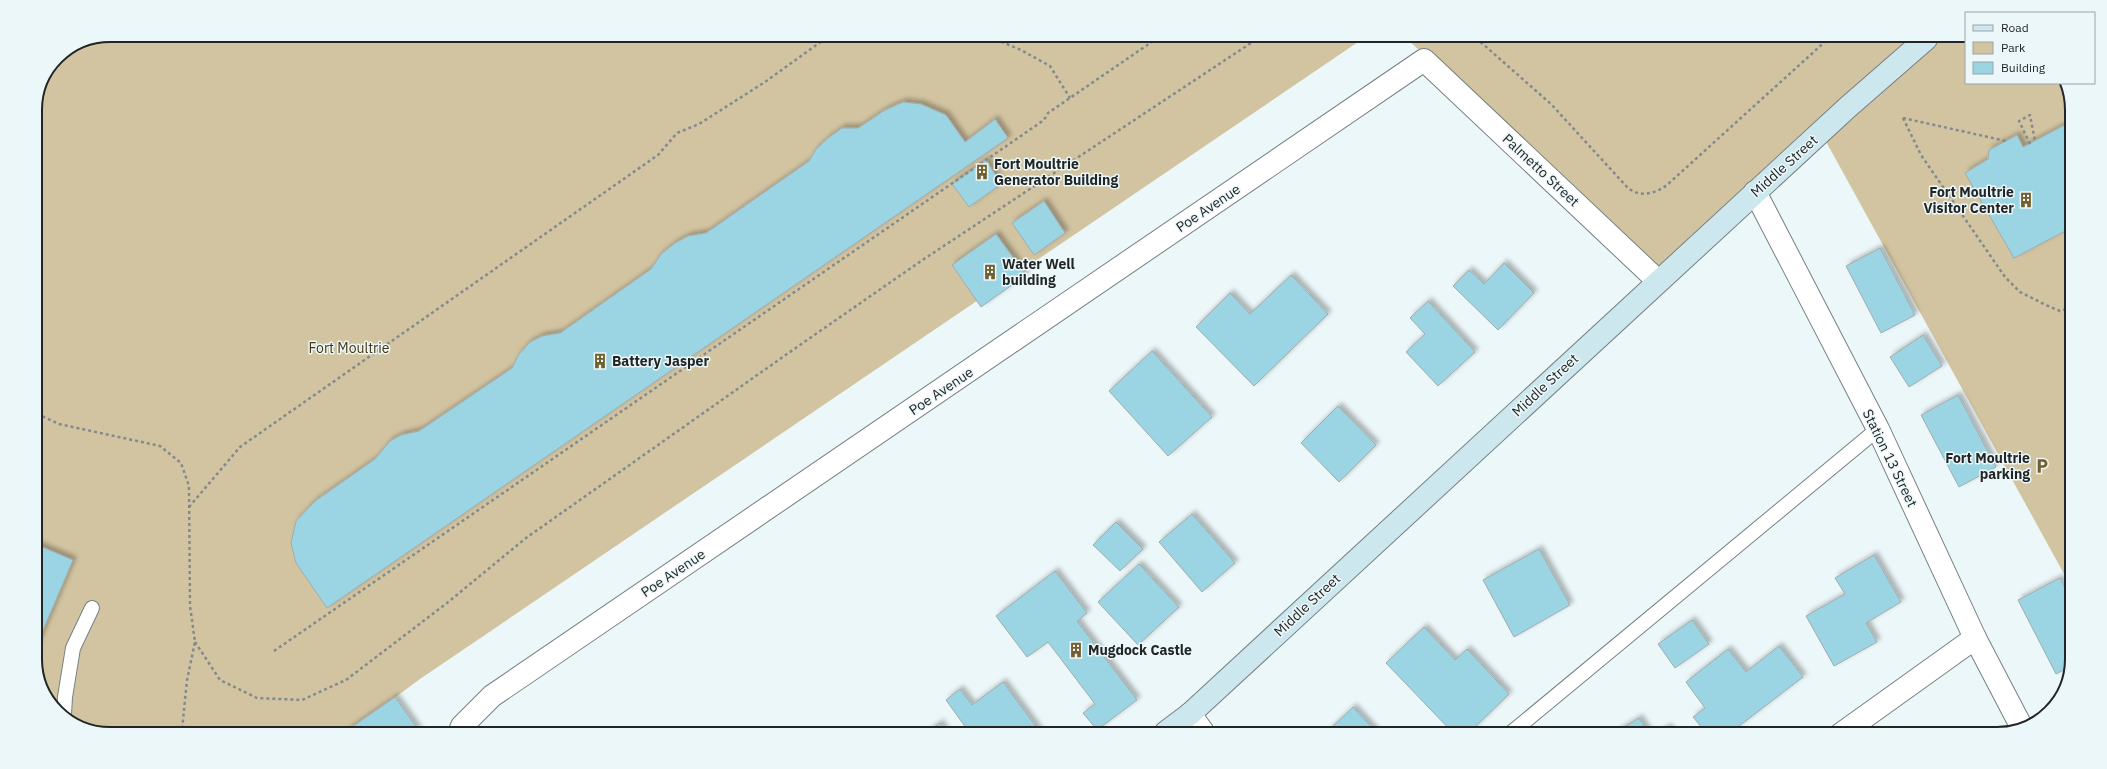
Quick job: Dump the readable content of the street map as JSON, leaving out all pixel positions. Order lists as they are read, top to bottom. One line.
{"streets":{"street":["Middle Street","Palmetto Street","Poe Avenue","Station 13 Street"]},"crossings":[["Middle Street","Palmetto Street"],["Middle Street","Station 13 Street"],["Palmetto Street","Poe Avenue"]],"parks":["Fort Moultrie"],"places":{"building":["Fort Moultrie Generator Building","Fort Moultrie Visitor Center","Water Well building","Battery Jasper","Mugdock Castle"],"parking":["Fort Moultrie parking"]},"legend":["Road","Park","Building"]}
